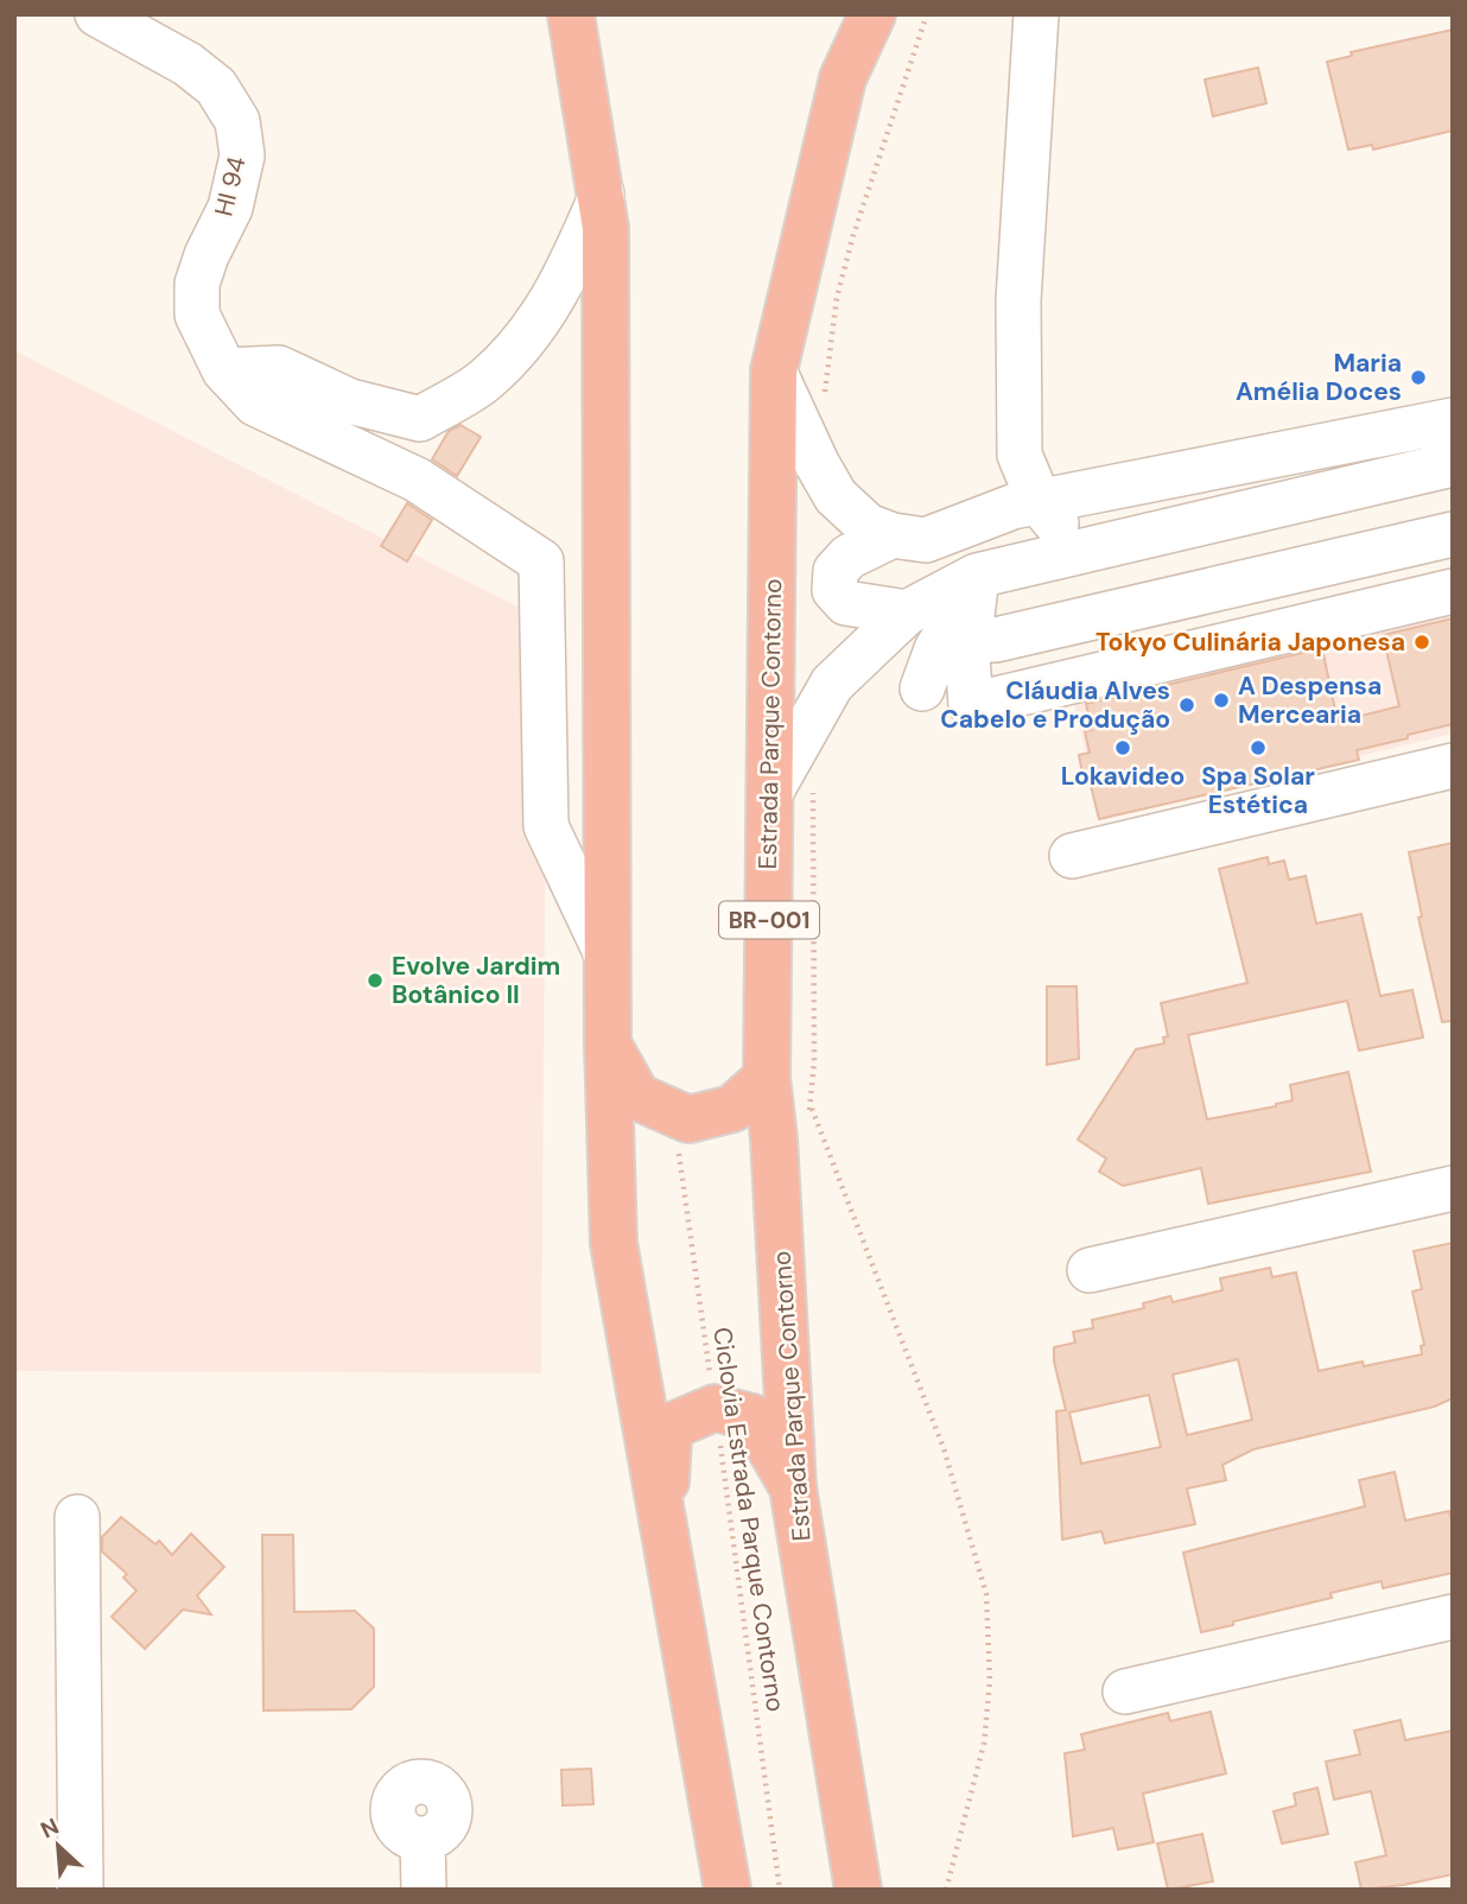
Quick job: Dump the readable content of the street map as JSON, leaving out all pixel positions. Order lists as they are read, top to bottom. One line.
{"streets":{"highway":["Estrada Parque Contorno","BR-001"],"street":["HI 94"],"path":["Ciclovia Estrada Parque Contorno"]},"places":["Maria Amélia Doces","Tokyo Culinária Japonesa","A Despensa Mercearia","Cláudia Alves Cabelo e Produção","Lokavideo","Spa Solar Estética","Evolve Jardim Botânico II"],"north":"top left"}
